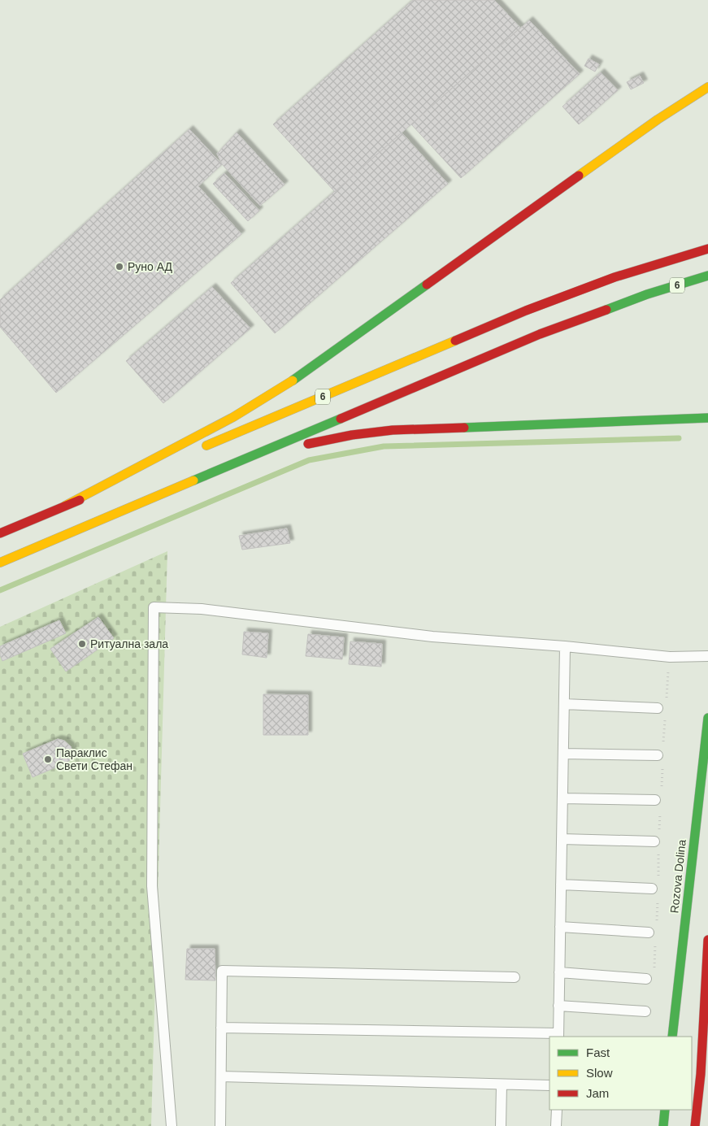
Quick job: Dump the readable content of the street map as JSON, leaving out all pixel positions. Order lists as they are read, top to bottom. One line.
{"streets":{"main road":["6","Rozova Dolina"]},"places":["Руно АД","Ритуална зала","Параклис Свети Стефан"],"legend":["Fast","Slow","Jam"]}
